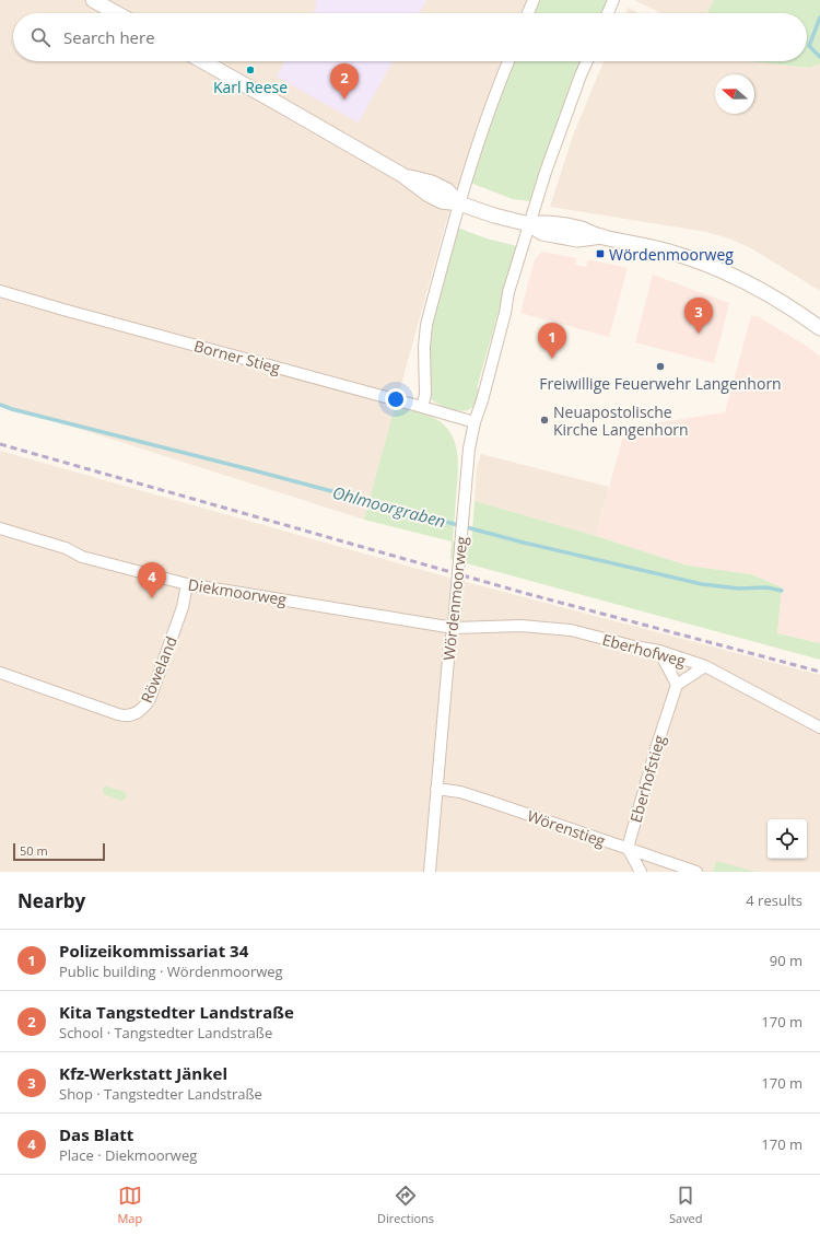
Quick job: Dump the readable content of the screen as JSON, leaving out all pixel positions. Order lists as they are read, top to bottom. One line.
{"streets":{"street":["Borner Stieg","Diekmoorweg","Wördenmoorweg","Eberhofweg","Röweland","Eberhofstieg","Wörenstieg"]},"crossings":[["Borner Stieg","Wördenmoorweg"],["Diekmoorweg","Wördenmoorweg"],["Diekmoorweg","Eberhofweg"],["Diekmoorweg","Röweland"],["Wördenmoorweg","Eberhofweg"],["Wördenmoorweg","Wörenstieg"],["Eberhofstieg","Wörenstieg"]],"water":["Ohlmoorgraben"],"places":{"other":["Karl Reese","Freiwillige Feuerwehr Langenhorn","Neuapostolische Kirche Langenhorn"],"transit":["Wördenmoorweg"]},"scale_bar":"50 m","north":"left","page":{"search":"Search here","pins":["2","3","1","4"],"scale":"50 m","heading":["Nearby","4 results"],"list":[{"mark":"1","name":"Polizeikommissariat 34","note":"Public building · Wördenmoorweg","value":"90 m"},{"mark":"2","name":"Kita Tangstedter Landstraße","note":"School · Tangstedter Landstraße","value":"170 m"},{"mark":"3","name":"Kfz-Werkstatt Jänkel","note":"Shop · Tangstedter Landstraße","value":"170 m"},{"mark":"4","name":"Das Blatt","note":"Place · Diekmoorweg","value":"170 m"}],"nav":["Map","Directions","Saved"]}}
